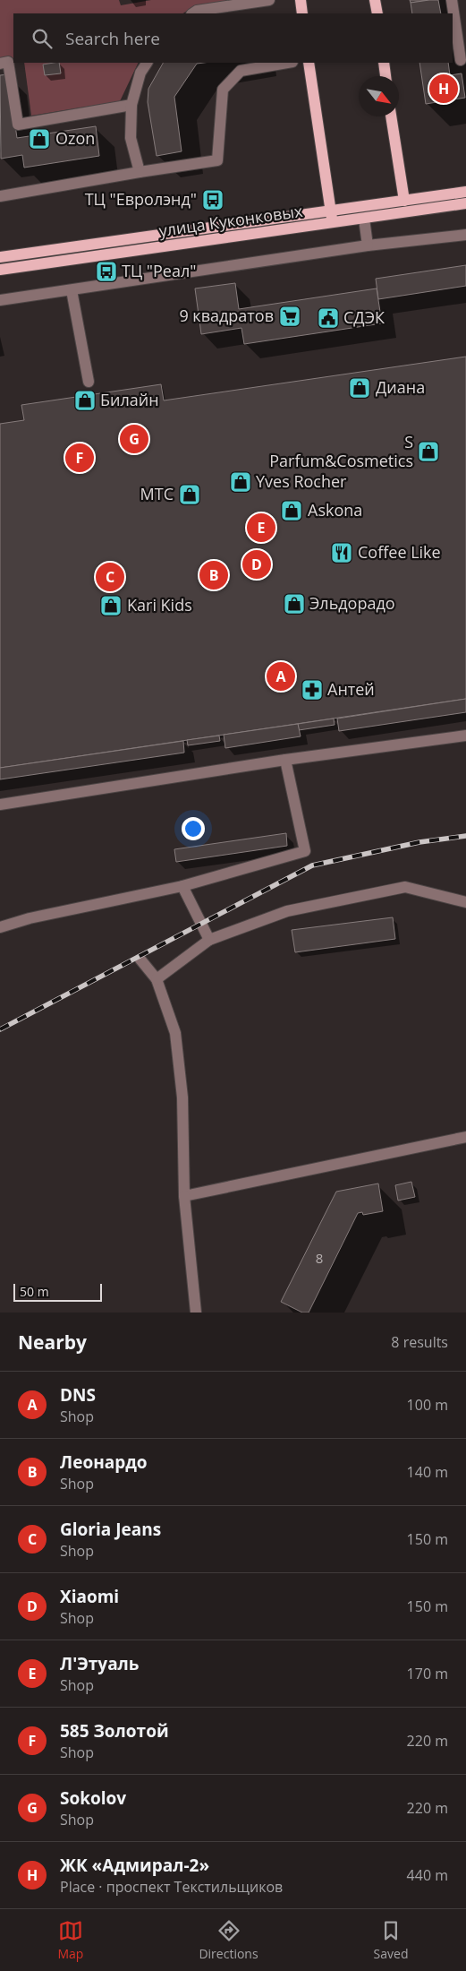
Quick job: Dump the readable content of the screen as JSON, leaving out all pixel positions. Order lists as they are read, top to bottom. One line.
{"streets":{"main road":["улица Куконковых"]},"places":{"shop":["Ozon","Диана","Билайн","S Parfum&Cosmetics","Yves Rocher","МТС","Askona","Эльдорадо","Kari Kids"],"bus stop":["ТЦ \"Евролэнд\"","ТЦ \"Реал\""],"supermarket":["9 квадратов"],"public building":["СДЭК"],"restaurant":["Coffee Like"],"pharmacy":["Антей"]},"house_numbers":["8"],"scale_bar":"50 m","north":"bottom right","page":{"search":"Search here","pins":["H","G","F","E","D","B","C","A"],"scale":"50 m","heading":["Nearby","8 results"],"list":[{"mark":"A","name":"DNS","note":"Shop","value":"100 m"},{"mark":"B","name":"Леонардо","note":"Shop","value":"140 m"},{"mark":"C","name":"Gloria Jeans","note":"Shop","value":"150 m"},{"mark":"D","name":"Xiaomi","note":"Shop","value":"150 m"},{"mark":"E","name":"Л'Этуаль","note":"Shop","value":"170 m"},{"mark":"F","name":"585 Золотой","note":"Shop","value":"220 m"},{"mark":"G","name":"Sokolov","note":"Shop","value":"220 m"},{"mark":"H","name":"ЖК «Адмирал-2»","note":"Place · проспект Текстильщиков","value":"440 m"}],"nav":["Map","Directions","Saved"]}}
